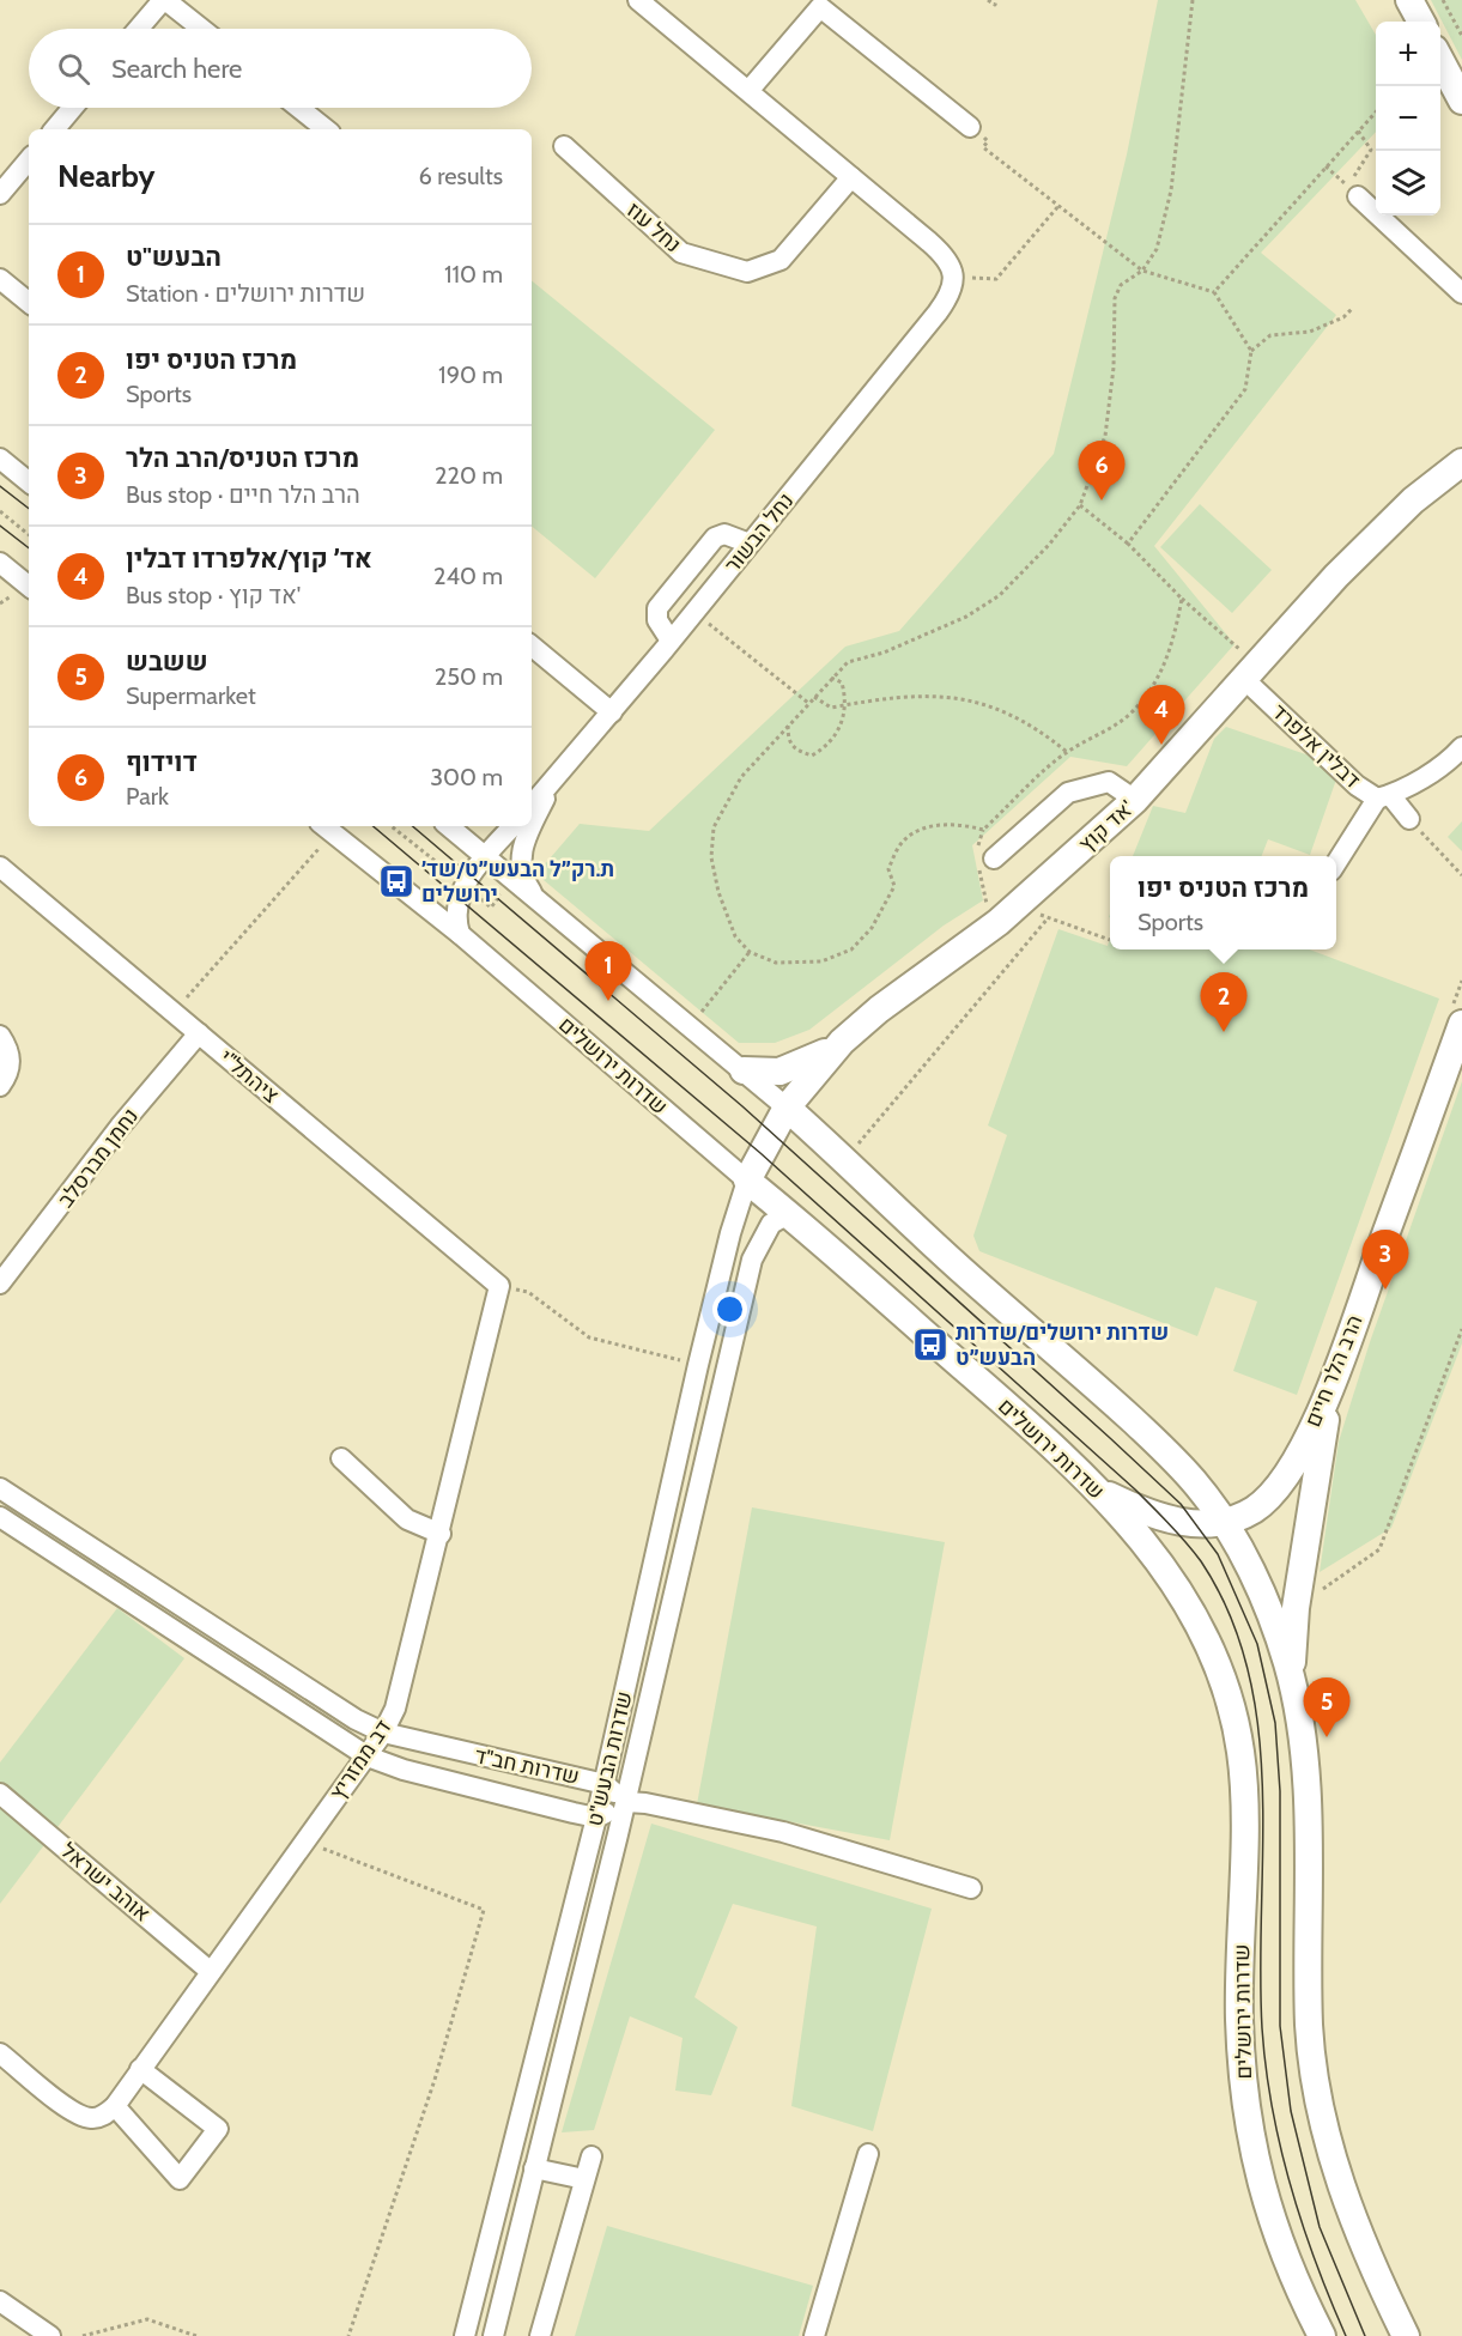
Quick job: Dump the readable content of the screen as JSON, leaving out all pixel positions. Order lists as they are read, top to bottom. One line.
{"streets":{"main road":["אד קוץ'","שדרות ירושלים","הרב הלר חיים"],"street":["נחל עוז","נחל הבשור","דבלין אלפרד","ציהתל\"י","נחמן מברסלב","שדרות הבעש\"ט","דב ממזריץ","שדרות חב\"ד","אוהב ישראל"]},"crossings":[["דבלין אלפרד","אד קוץ'"],["אד קוץ'","שדרות ירושלים"],["אד קוץ'","שדרות הבעש\"ט"],["שדרות ירושלים","הרב הלר חיים"],["שדרות ירושלים","שדרות הבעש\"ט"],["ציהתל\"י","נחמן מברסלב"],["ציהתל\"י","דב ממזריץ"],["שדרות הבעש\"ט","שדרות חב\"ד"],["דב ממזריץ","שדרות חב\"ד"],["דב ממזריץ","אוהב ישראל"]],"places":{"bus stop":["ת.רק״ל הבעש״ט/שד׳ ירושלים","שדרות ירושלים/שדרות הבעש״ט"]},"page":{"map_buttons":["+","−"],"search":"Search here","heading":["Nearby","6 results"],"list":[{"mark":"1","name":"הבעש\"ט","note":"Station · שדרות ירושלים","value":"110 m"},{"mark":"2","name":"מרכז הטניס יפו","note":"Sports","value":"190 m"},{"mark":"3","name":"מרכז הטניס/הרב הלר","note":"Bus stop · הרב הלר חיים","value":"220 m"},{"mark":"4","name":"אד׳ קוץ/אלפרדו דבלין","note":"Bus stop · אד קוץ'","value":"240 m"},{"mark":"5","name":"ששבש","note":"Supermarket","value":"250 m"},{"mark":"6","name":"דוידוף","note":"Park","value":"300 m"}],"pins":["6","4","1","2","3","5"],"popup":["מרכז הטניס יפו","Sports"]}}
